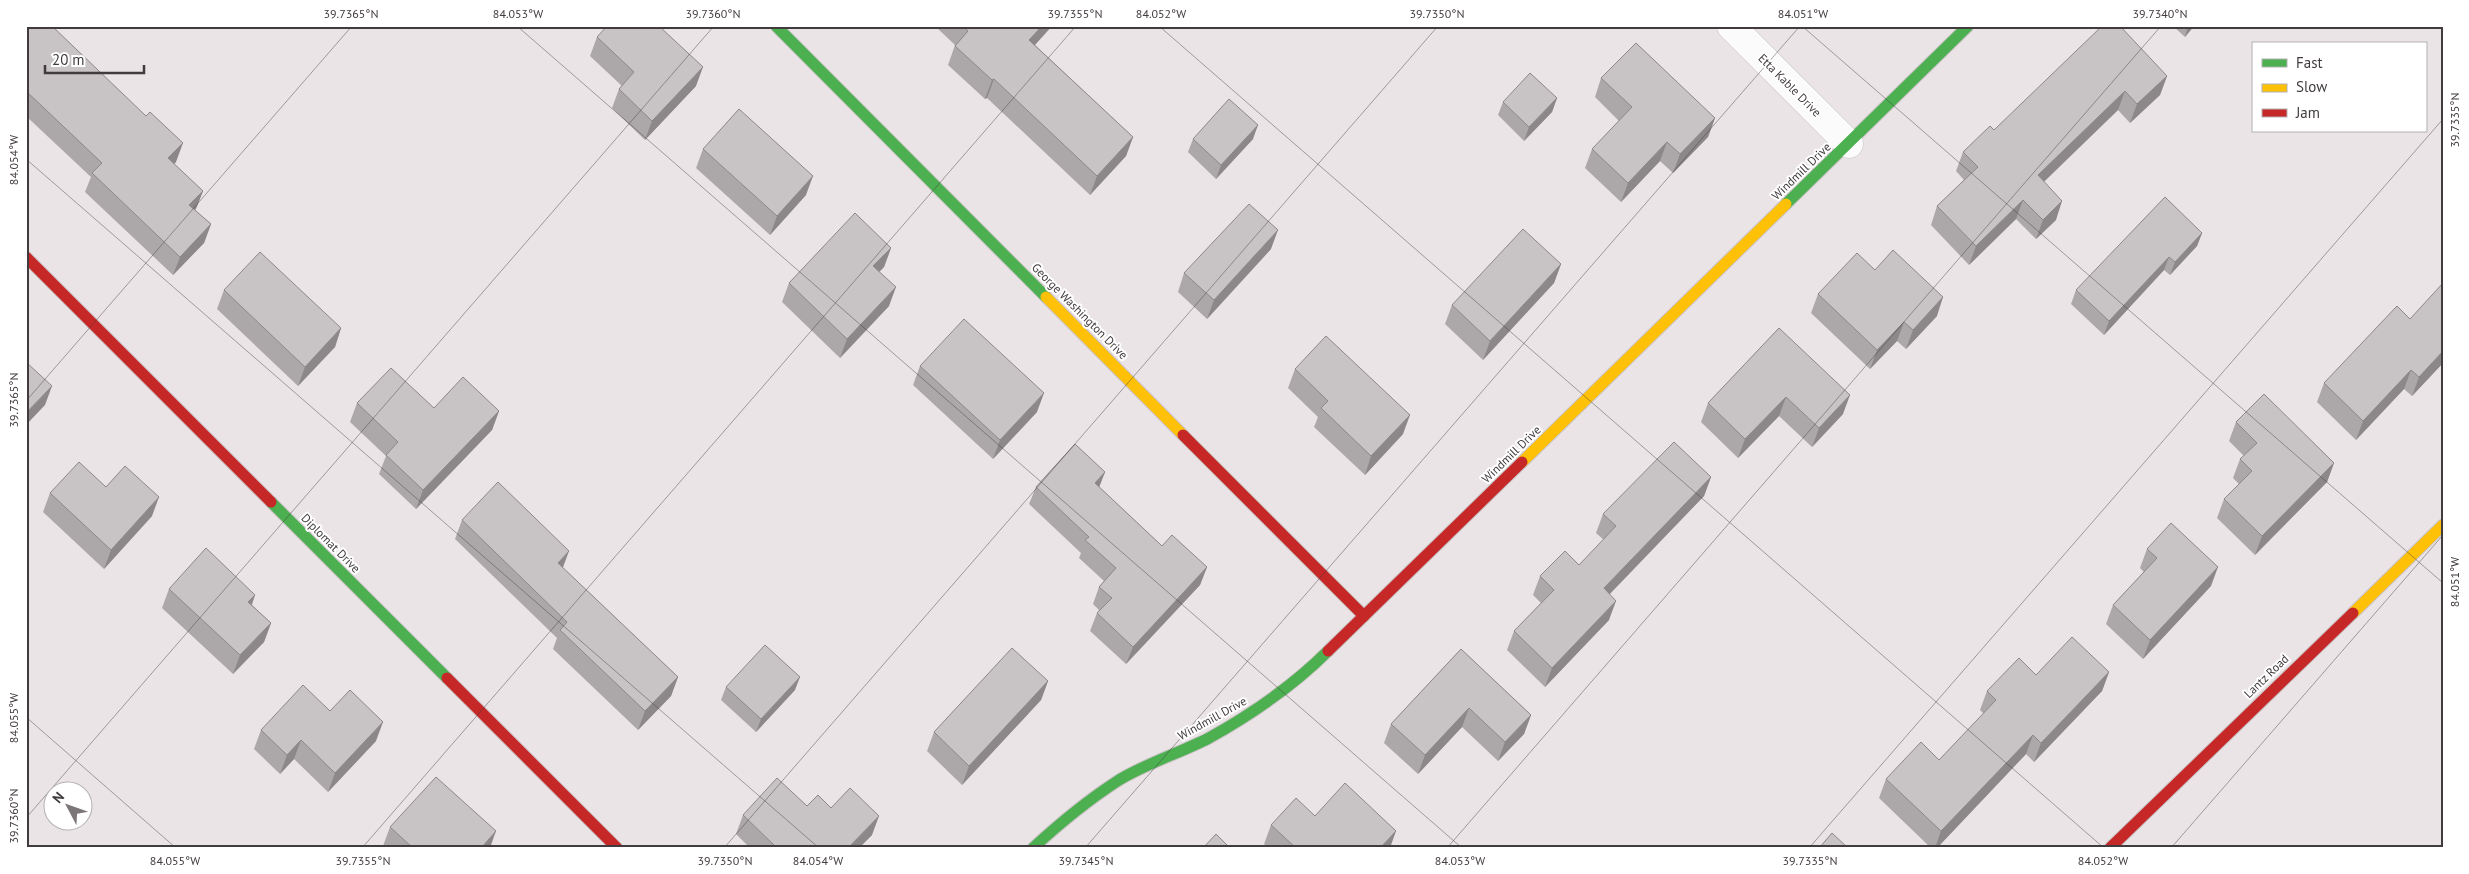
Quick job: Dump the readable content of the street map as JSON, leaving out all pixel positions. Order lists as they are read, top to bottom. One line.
{"streets":{"street":["Etta Kable Drive","Windmill Drive","George Washington Drive","Diplomat Drive","Lantz Road"]},"crossings":[["Etta Kable Drive","Windmill Drive"],["Windmill Drive","George Washington Drive"]],"legend":["Fast","Slow","Jam"],"scale_bar":"20 m","north":"top left","coordinates":["39.7365°N","84.053°W","39.7360°N","39.7355°N","84.052°W","39.7350°N","84.051°W","39.7340°N","39.7335°N","84.054°W","84.055°W","39.7345°N"]}
